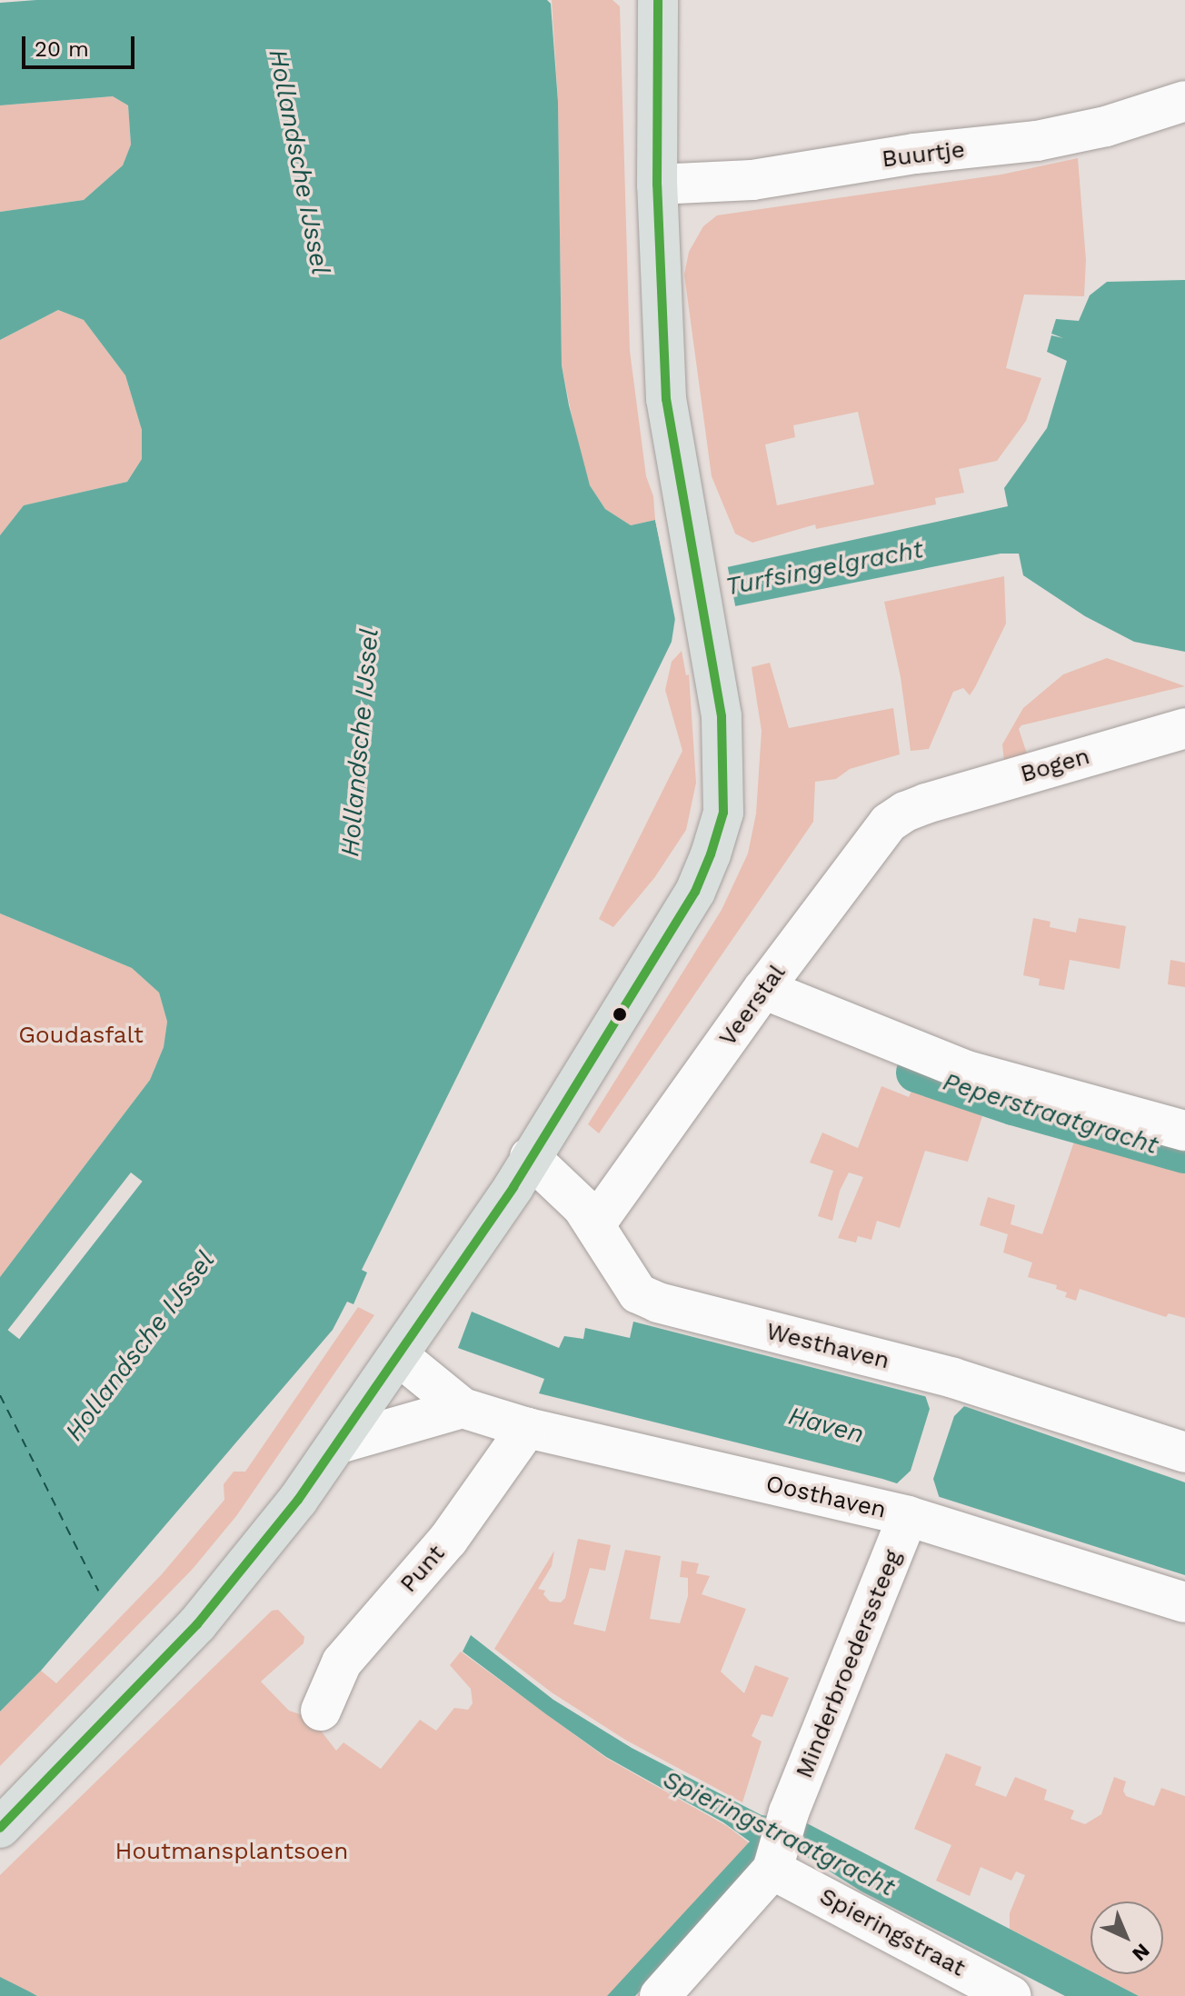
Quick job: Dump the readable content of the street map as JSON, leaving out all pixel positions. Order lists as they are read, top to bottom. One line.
{"streets":{"street":["Buurtje","Bogen","Veerstal","Westhaven","Oosthaven","Punt","Minderbroederssteeg","Spieringstraat"]},"crossings":[["Bogen","Veerstal"],["Veerstal","Westhaven"],["Oosthaven","Punt"],["Oosthaven","Minderbroederssteeg"],["Minderbroederssteeg","Spieringstraat"]],"water":["Hollandsche IJssel","Turfsingelgracht","Peperstraatgracht","Haven","Spieringstraatgracht"],"parks":["Goudasfalt","Houtmansplantsoen"],"scale_bar":"20 m","north":"bottom right"}
